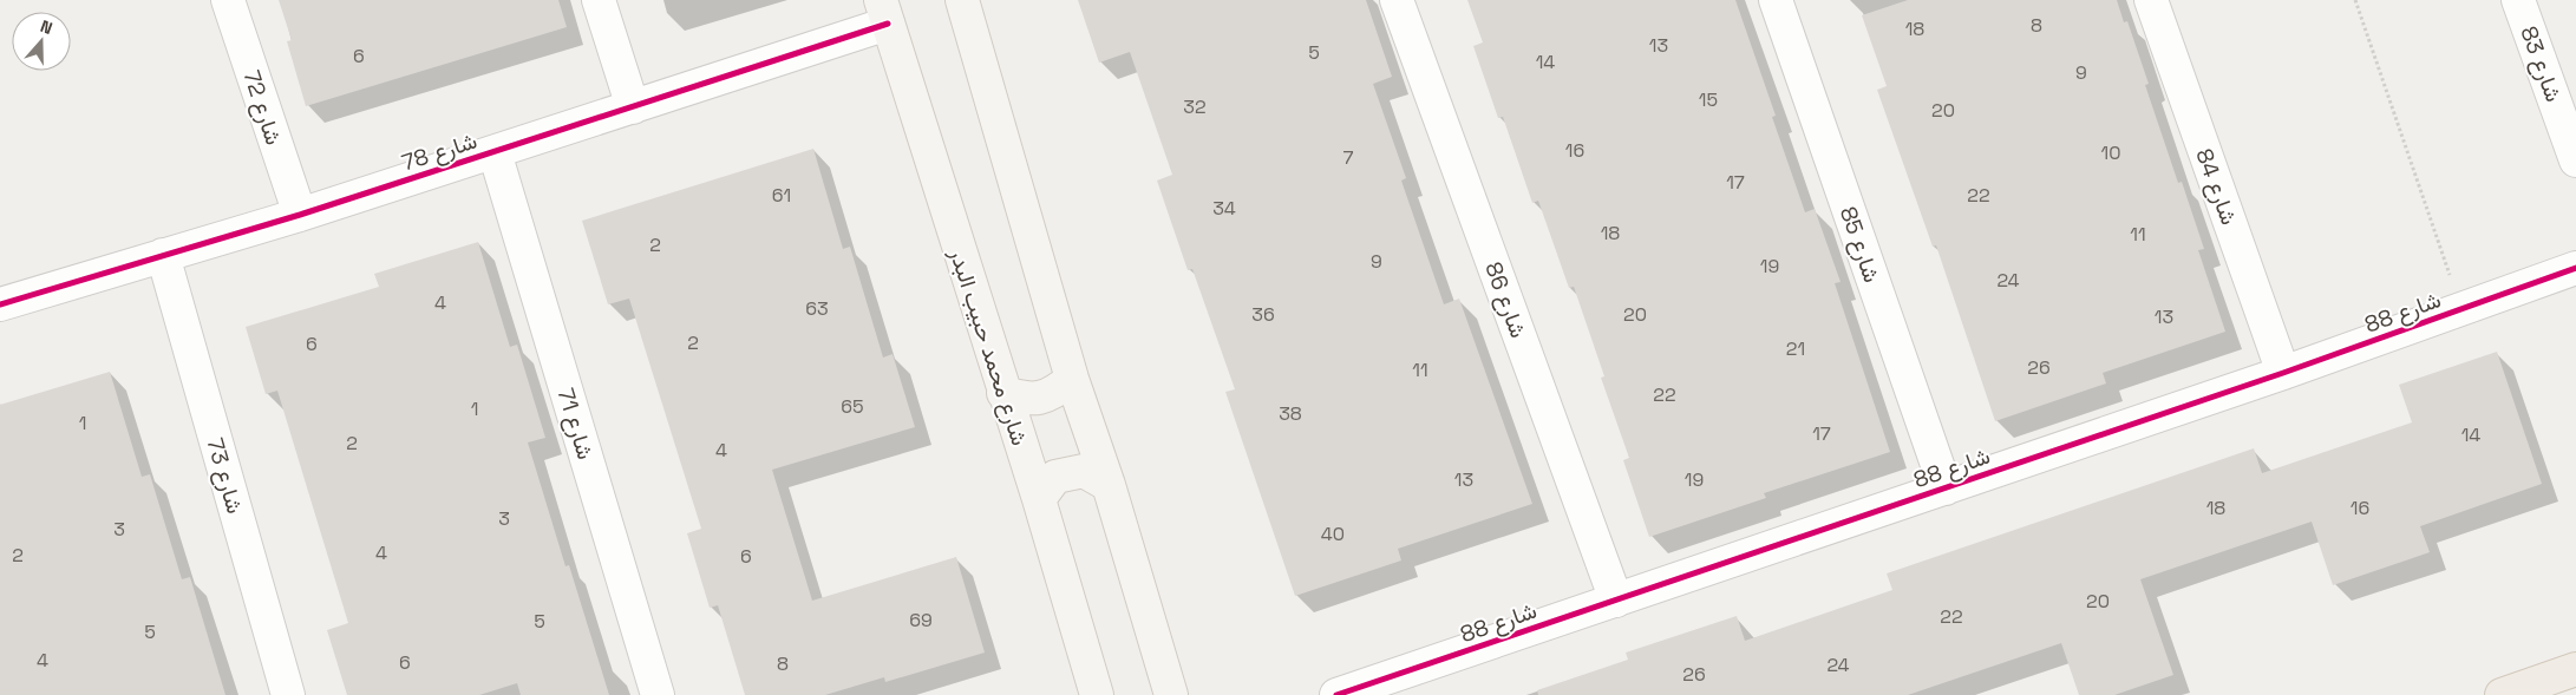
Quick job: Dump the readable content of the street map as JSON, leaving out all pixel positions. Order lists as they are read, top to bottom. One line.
{"streets":{"street":["شارع 83","شارع 72","شارع 78","شارع 84","شارع 85","شارع 86","شارع 88","شارع محمد حبيب البدر","شارع 71","شارع 73"]},"crossings":[["شارع 72","شارع 78"],["شارع 78","شارع محمد حبيب البدر"],["شارع 78","شارع 71"],["شارع 78","شارع 73"],["شارع 84","شارع 88"],["شارع 85","شارع 88"],["شارع 86","شارع 88"]],"house_numbers":["8","18","13","5","6","14","9","15","32","20","16","10","7","17","61","22","34","18","11","2","9","19","24","4","63","36","20","13","2","6","21","26","11","22","65","1","38","1","17","14","2","4","13","19","18","16","3","3","40","4","2","6","20","22","69","5","5","4","6","8","24","26"],"north":"top"}
